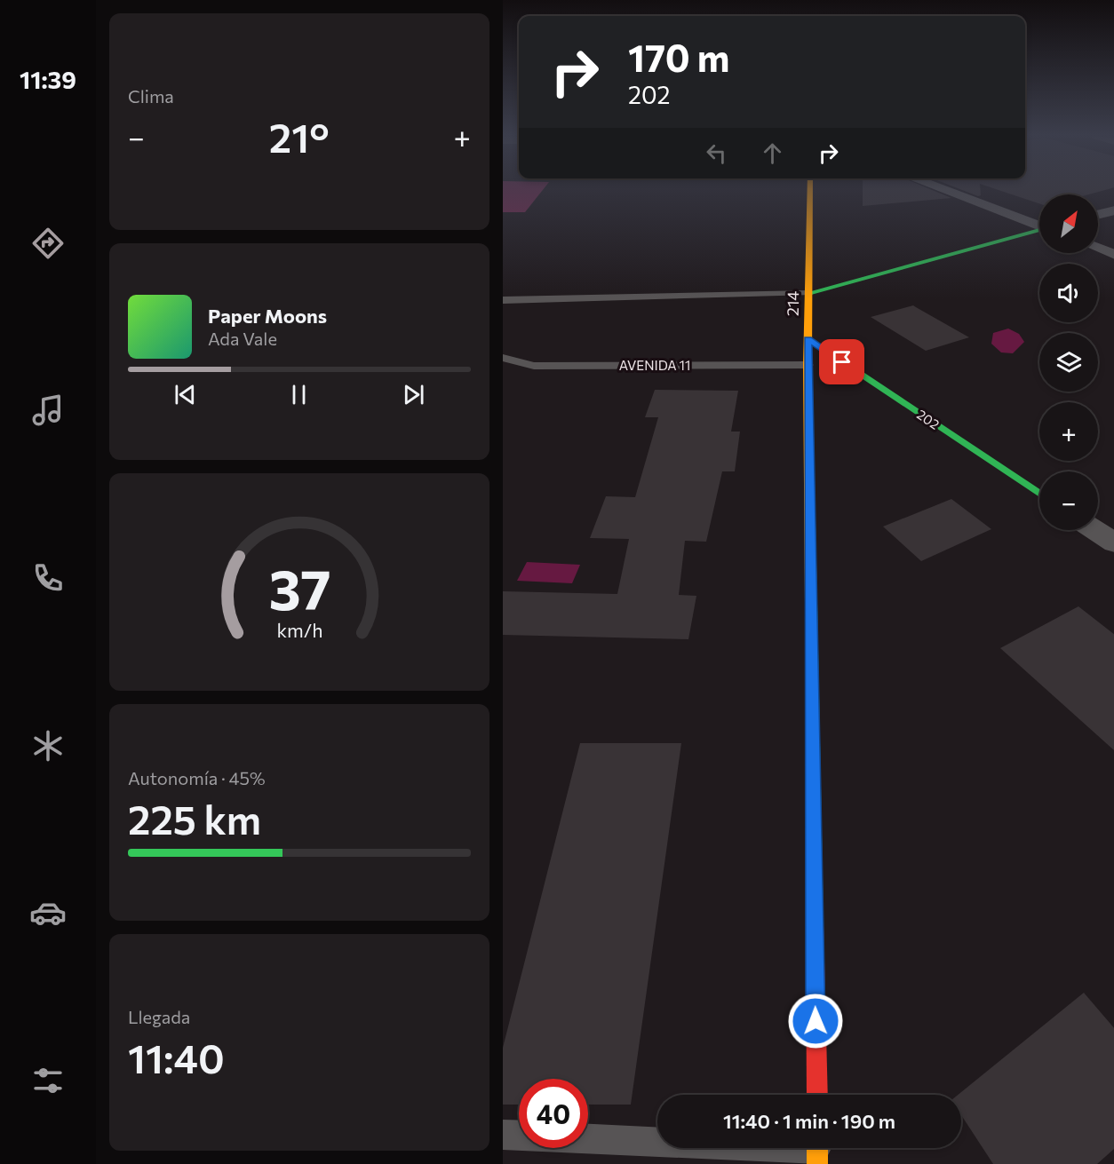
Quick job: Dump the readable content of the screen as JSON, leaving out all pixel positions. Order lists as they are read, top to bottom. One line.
{"streets":{"street":["214","202"],"lane":["AVENIDA 11"]},"crossings":[["214","AVENIDA 11"],["214","202"]],"north":"top right","page":{"tabs":"11:39","tile":["Clima",["Autonomía · 45%","225 km"],["Llegada","11:40"]],"turn":["170 m","202"],"heat":["−","21°","+"],"map_buttons":["+","−"],"song":["Paper Moons","Ada Vale"],"limit":"40","trip":"11:40 · 1 min · 190 m","gauge":["37","km/h"]}}
